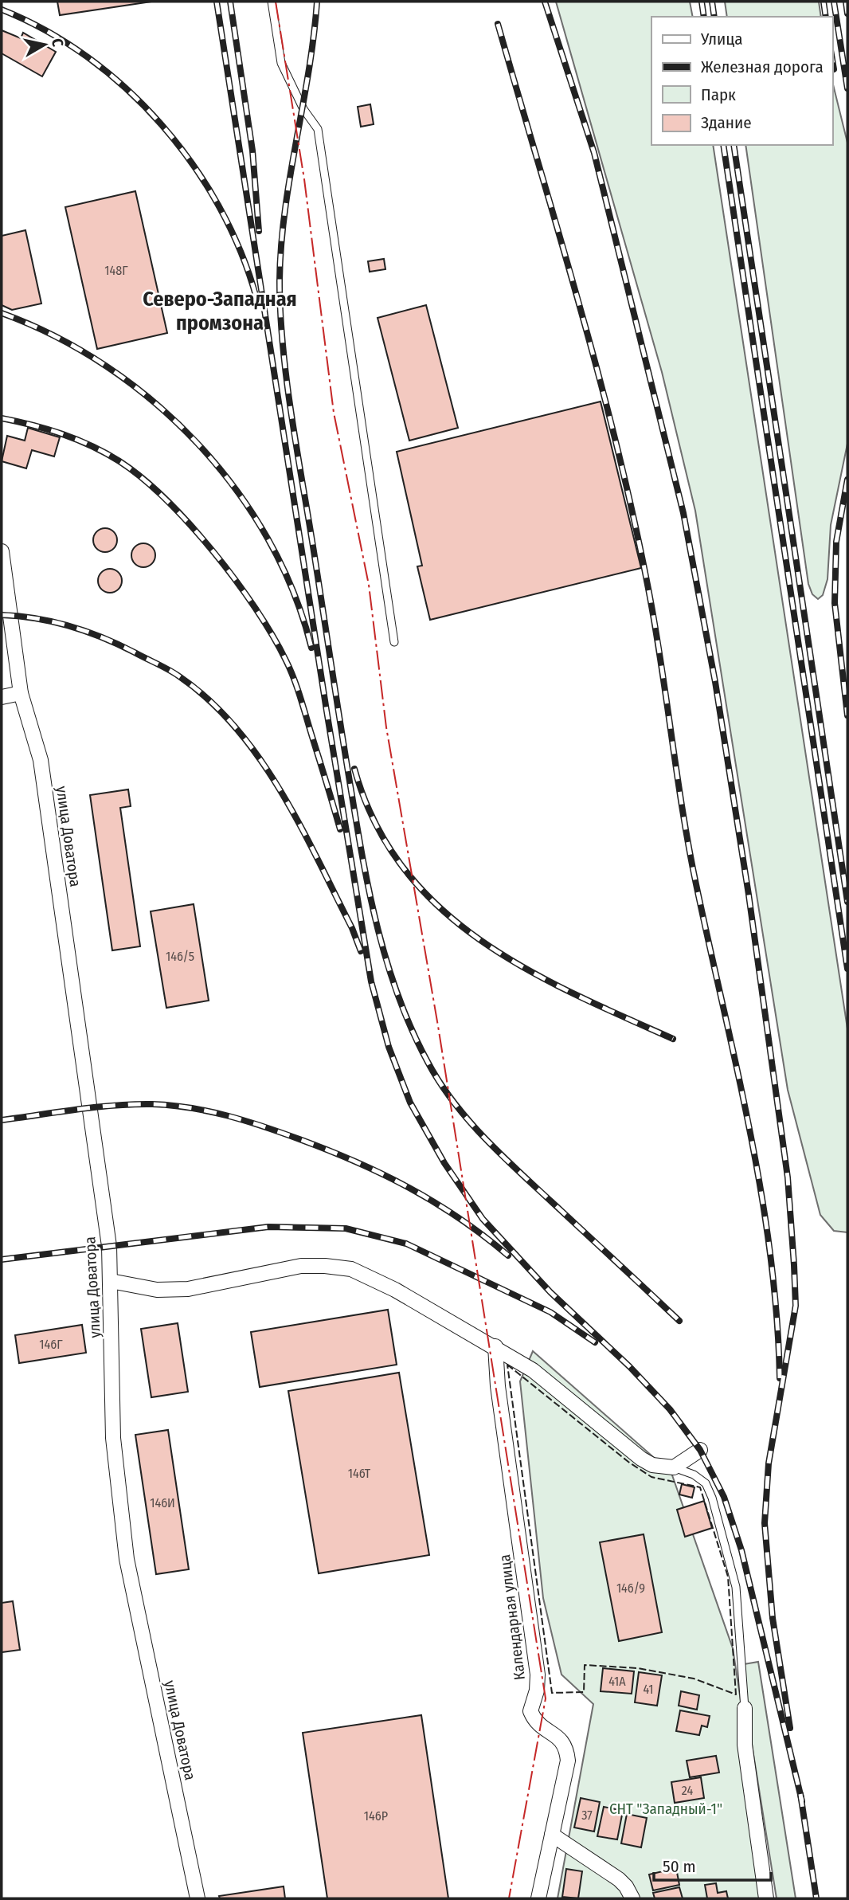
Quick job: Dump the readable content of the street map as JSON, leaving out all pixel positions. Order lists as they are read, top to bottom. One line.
{"streets":{"street":["улица Доватора","Календарная улица"]},"districts":["Северо-Западная промзона"],"parks":["СНТ \"Западный-1\""],"house_numbers":["148Г","146/5","146Г","146Т","146И","146/9","41А","41","24","37","146Р"],"legend":["Улица","Железная дорога","Парк","Здание"],"scale_bar":"50 m","north":"right"}
